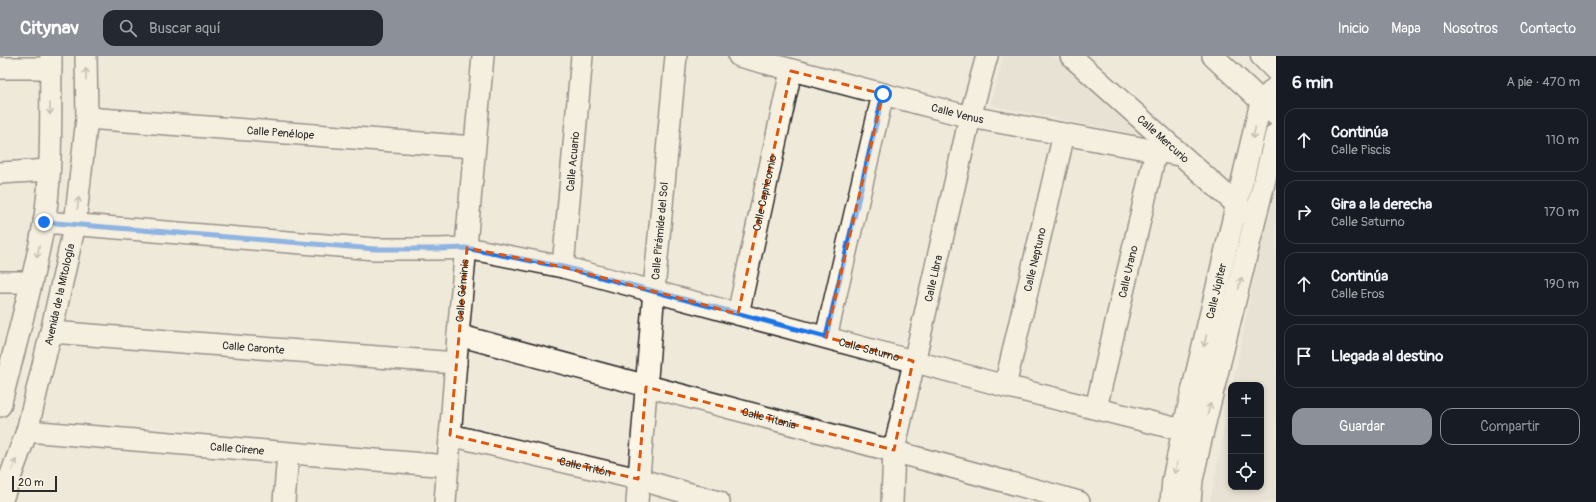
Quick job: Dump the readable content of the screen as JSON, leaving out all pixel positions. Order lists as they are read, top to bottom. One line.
{"streets":{"street":["Calle Venus","Calle Penélope","Calle Mercurio","Calle Acuario","Calle Capricornio","Calle Pirámide del Sol","Calle Neptuno","Calle Urano","Calle Libra","Calle Géminis","Calle Júpiter","Avenida de la Mitología","Calle Caronte","Calle Saturno","Calle Titania","Calle Cirene","Calle Tritón"]},"crossings":[["Calle Venus","Calle Mercurio"],["Calle Venus","Calle Capricornio"],["Calle Venus","Calle Neptuno"],["Calle Venus","Calle Urano"],["Calle Venus","Calle Libra"],["Calle Penélope","Calle Géminis"],["Calle Penélope","Avenida de la Mitología"],["Calle Mercurio","Calle Urano"],["Calle Mercurio","Calle Júpiter"],["Calle Acuario","Calle Saturno"],["Calle Capricornio","Calle Saturno"],["Calle Pirámide del Sol","Calle Saturno"],["Calle Pirámide del Sol","Calle Titania"],["Calle Pirámide del Sol","Calle Tritón"],["Calle Neptuno","Calle Saturno"],["Calle Urano","Calle Saturno"],["Calle Libra","Calle Saturno"],["Calle Libra","Calle Titania"],["Calle Géminis","Calle Caronte"],["Calle Géminis","Calle Saturno"],["Calle Géminis","Calle Titania"],["Calle Géminis","Calle Cirene"],["Calle Géminis","Calle Tritón"],["Calle Júpiter","Calle Saturno"],["Avenida de la Mitología","Calle Caronte"],["Avenida de la Mitología","Calle Saturno"],["Avenida de la Mitología","Calle Cirene"]],"scale_bar":"20 m","page":{"header":"Citynav","search":"Buscar aquí","nav":["Inicio","Mapa","Nosotros","Contacto"],"heading":["6 min","A pie · 470 m"],"list":[["Continúa","Calle Piscis","110 m"],["Gira a la derecha","Calle Saturno","170 m"],["Continúa","Calle Eros","190 m"],"Llegada al destino"],"map_buttons":["+","−"],"buttons":["Guardar","Compartir"],"scale":"20 m"}}
